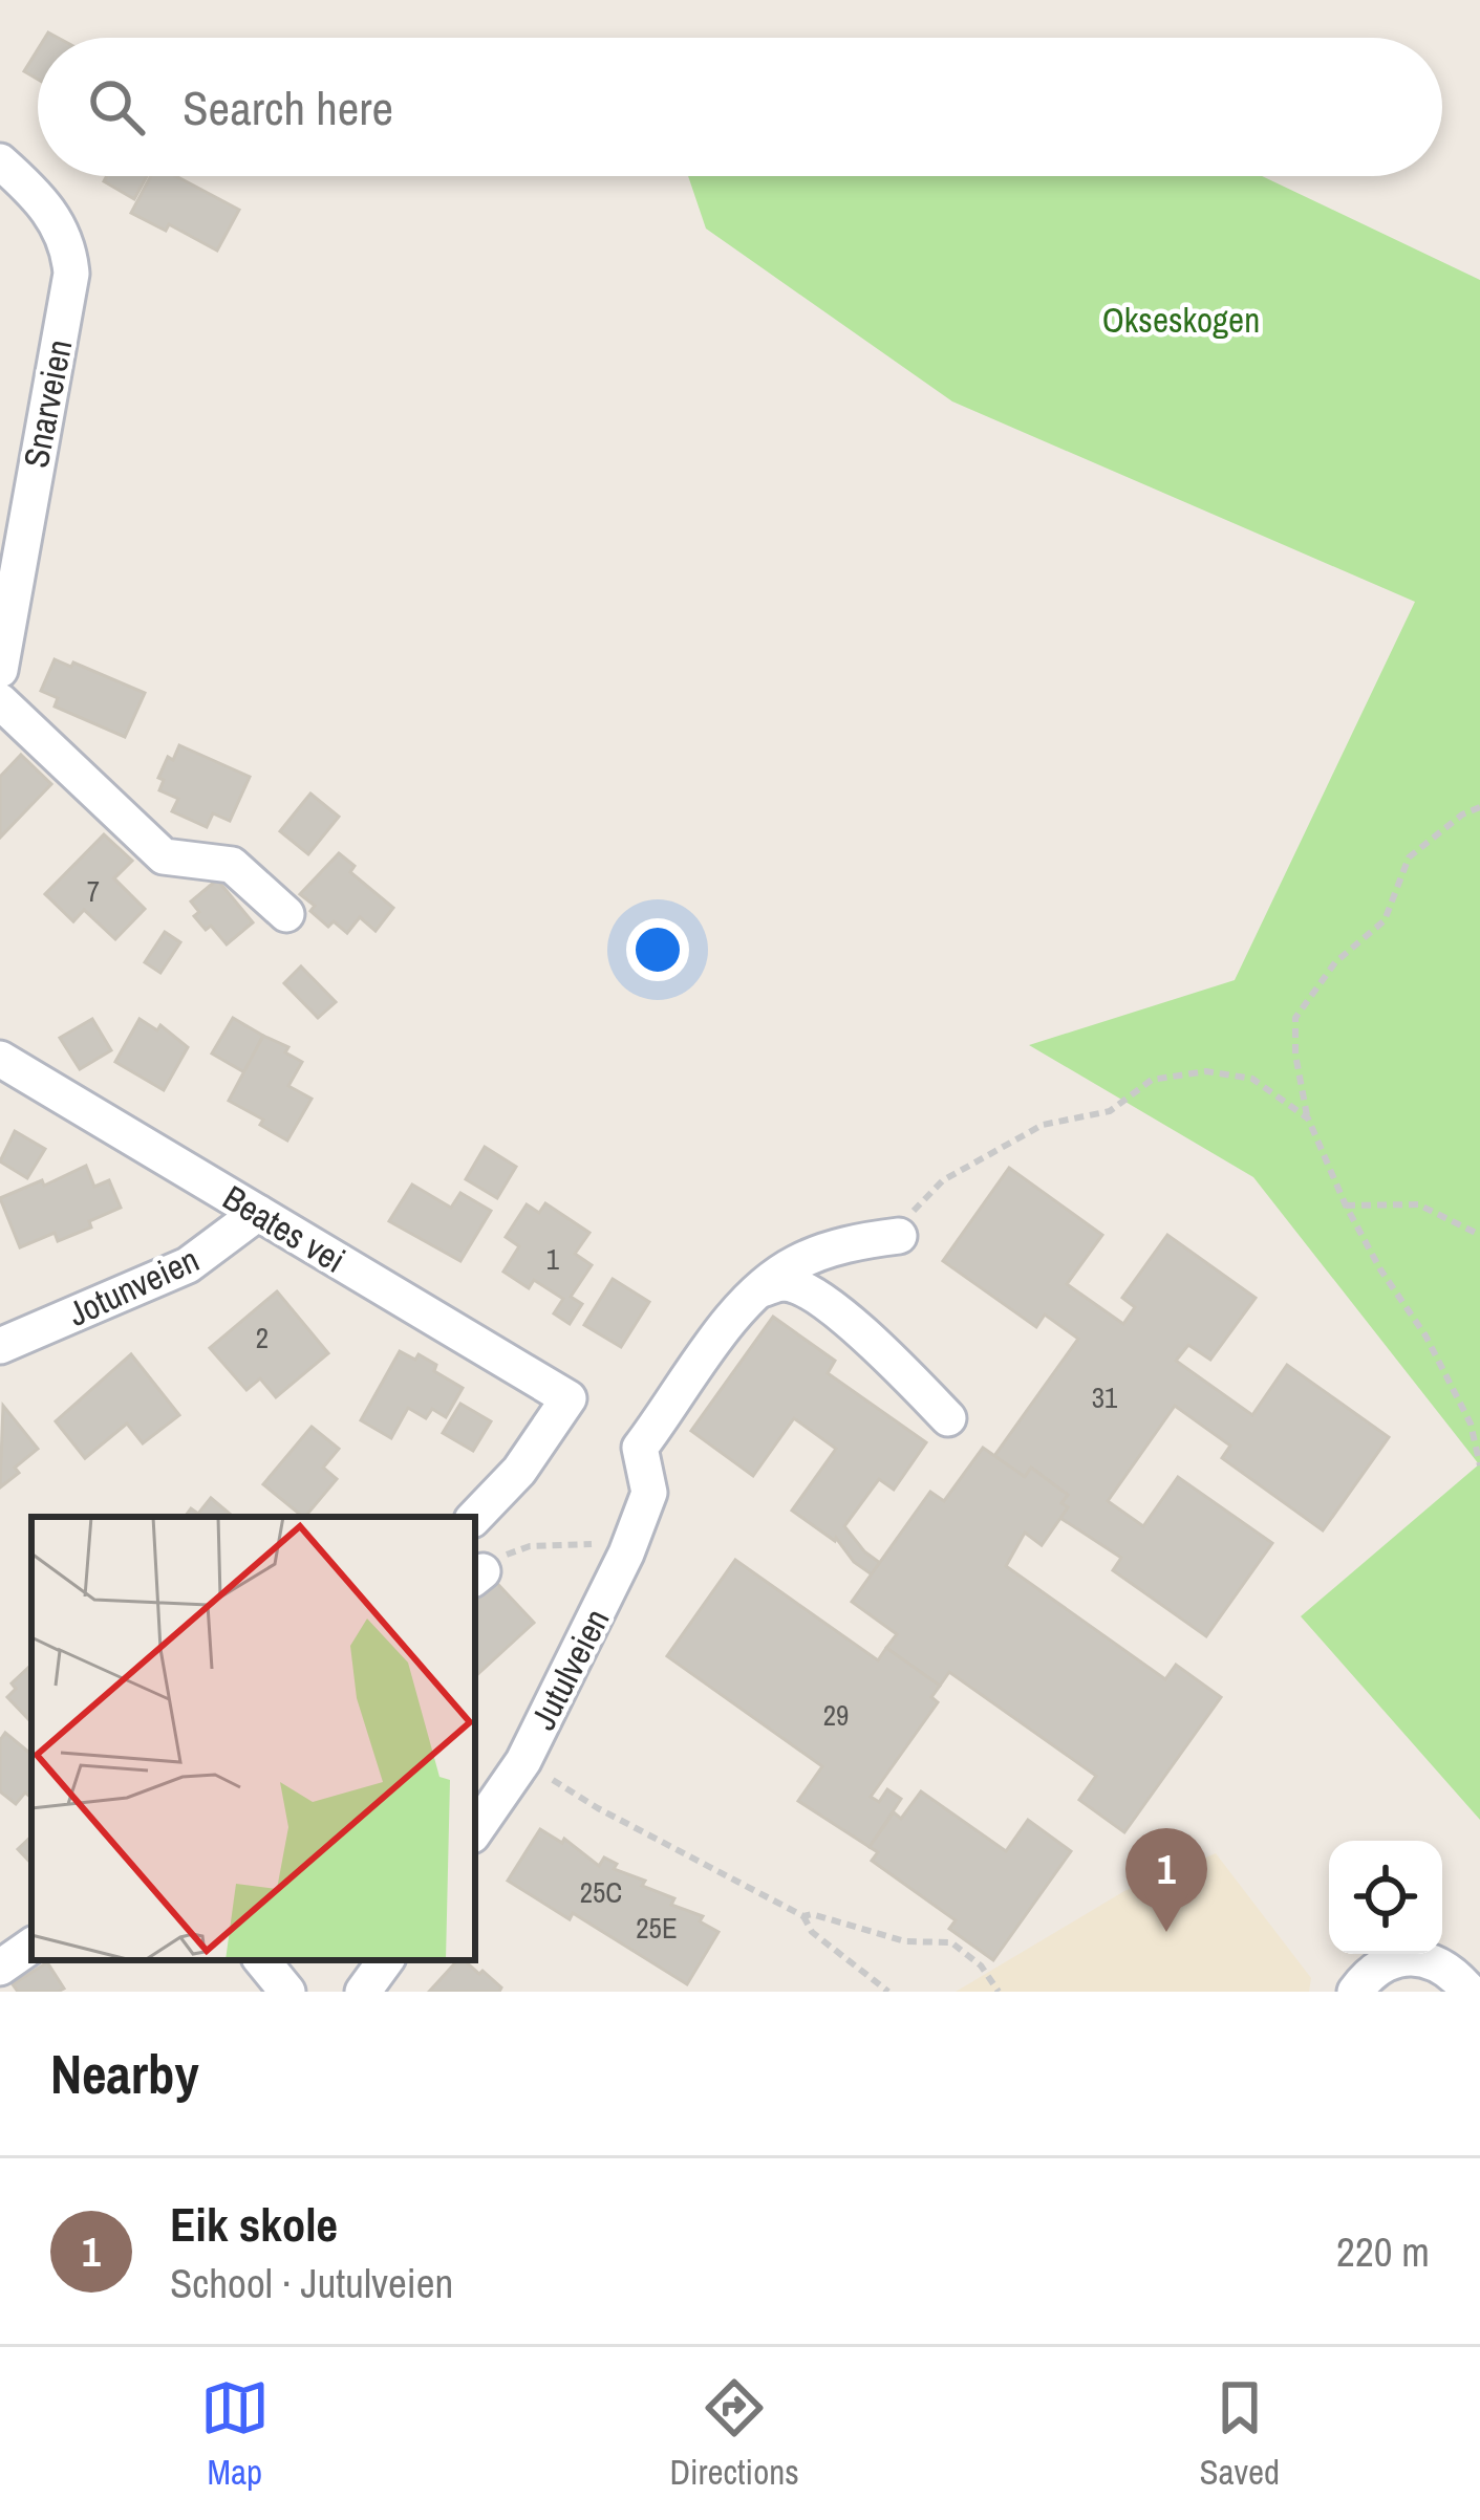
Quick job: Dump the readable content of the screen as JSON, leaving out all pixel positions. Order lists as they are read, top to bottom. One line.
{"streets":{"street":["Snarveien","Beates vei","Jotunveien","Jutulveien"]},"crossings":[["Beates vei","Jotunveien"]],"parks":["Okseskogen"],"house_numbers":["7","1","2","31","29","25C","25E"],"page":{"search":"Search here","pins":"1","heading":"Nearby","list":[{"mark":"1","name":"Eik skole","note":"School · Jutulveien","value":"220 m"}],"nav":["Map","Directions","Saved"]}}
